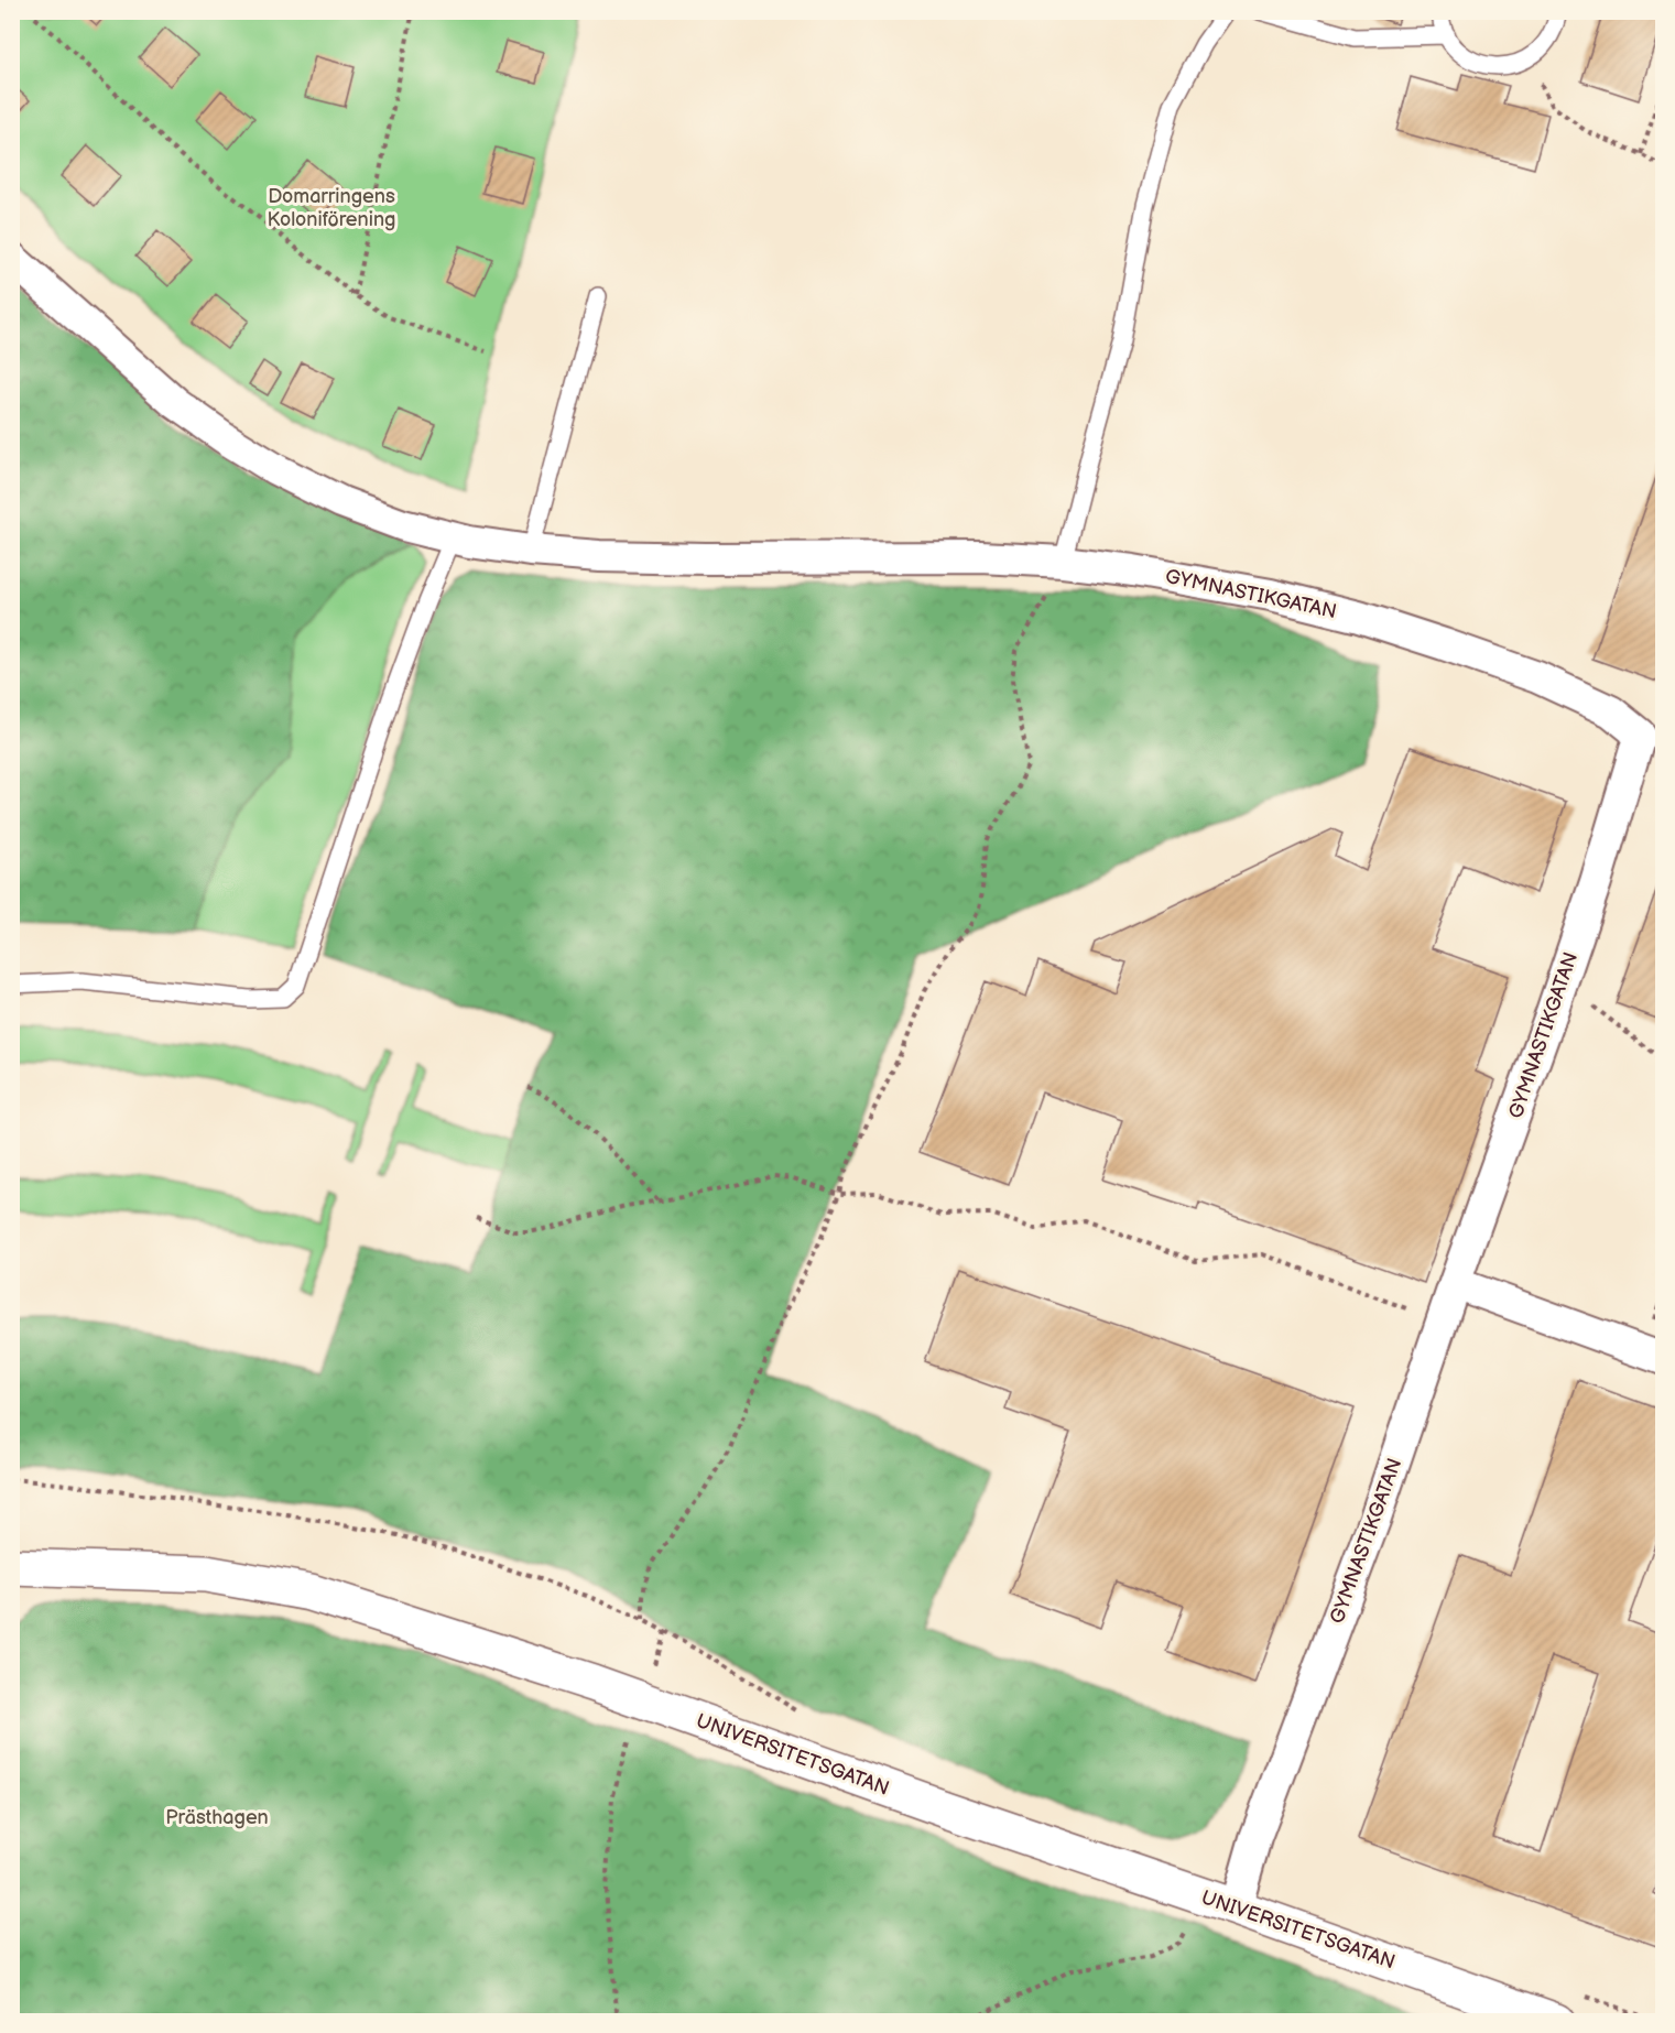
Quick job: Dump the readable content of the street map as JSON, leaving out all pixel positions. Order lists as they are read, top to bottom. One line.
{"streets":{"street":["GYMNASTIKGATAN","UNIVERSITETSGATAN"]},"crossings":[["GYMNASTIKGATAN","UNIVERSITETSGATAN"]],"parks":["Domarringens Koloniförening","Prästhagen"]}
